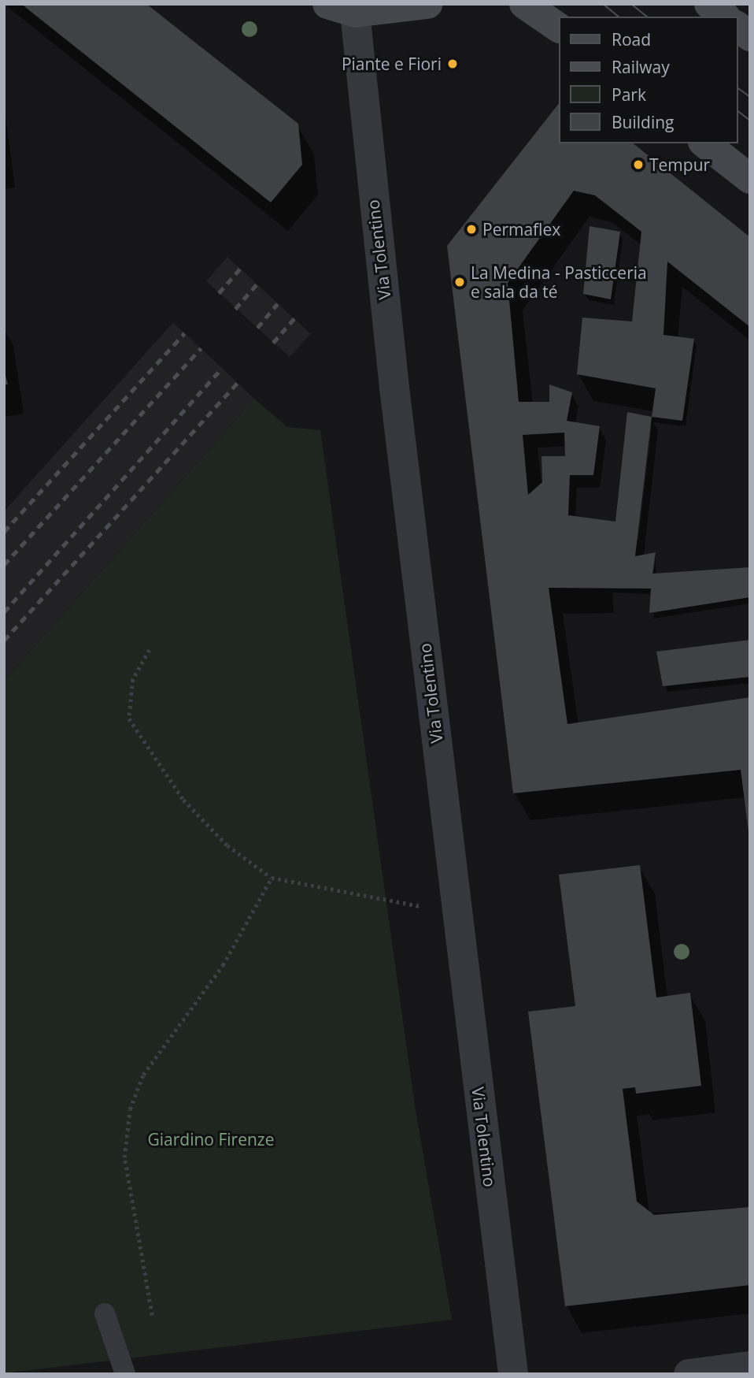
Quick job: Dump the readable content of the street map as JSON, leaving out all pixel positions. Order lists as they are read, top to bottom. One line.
{"streets":{"street":["Via Tolentino"]},"parks":["Giardino Firenze"],"places":["Piante e Fiori","Tempur","Permaflex","La Medina - Pasticceria e sala da té"],"legend":["Road","Railway","Park","Building"]}
